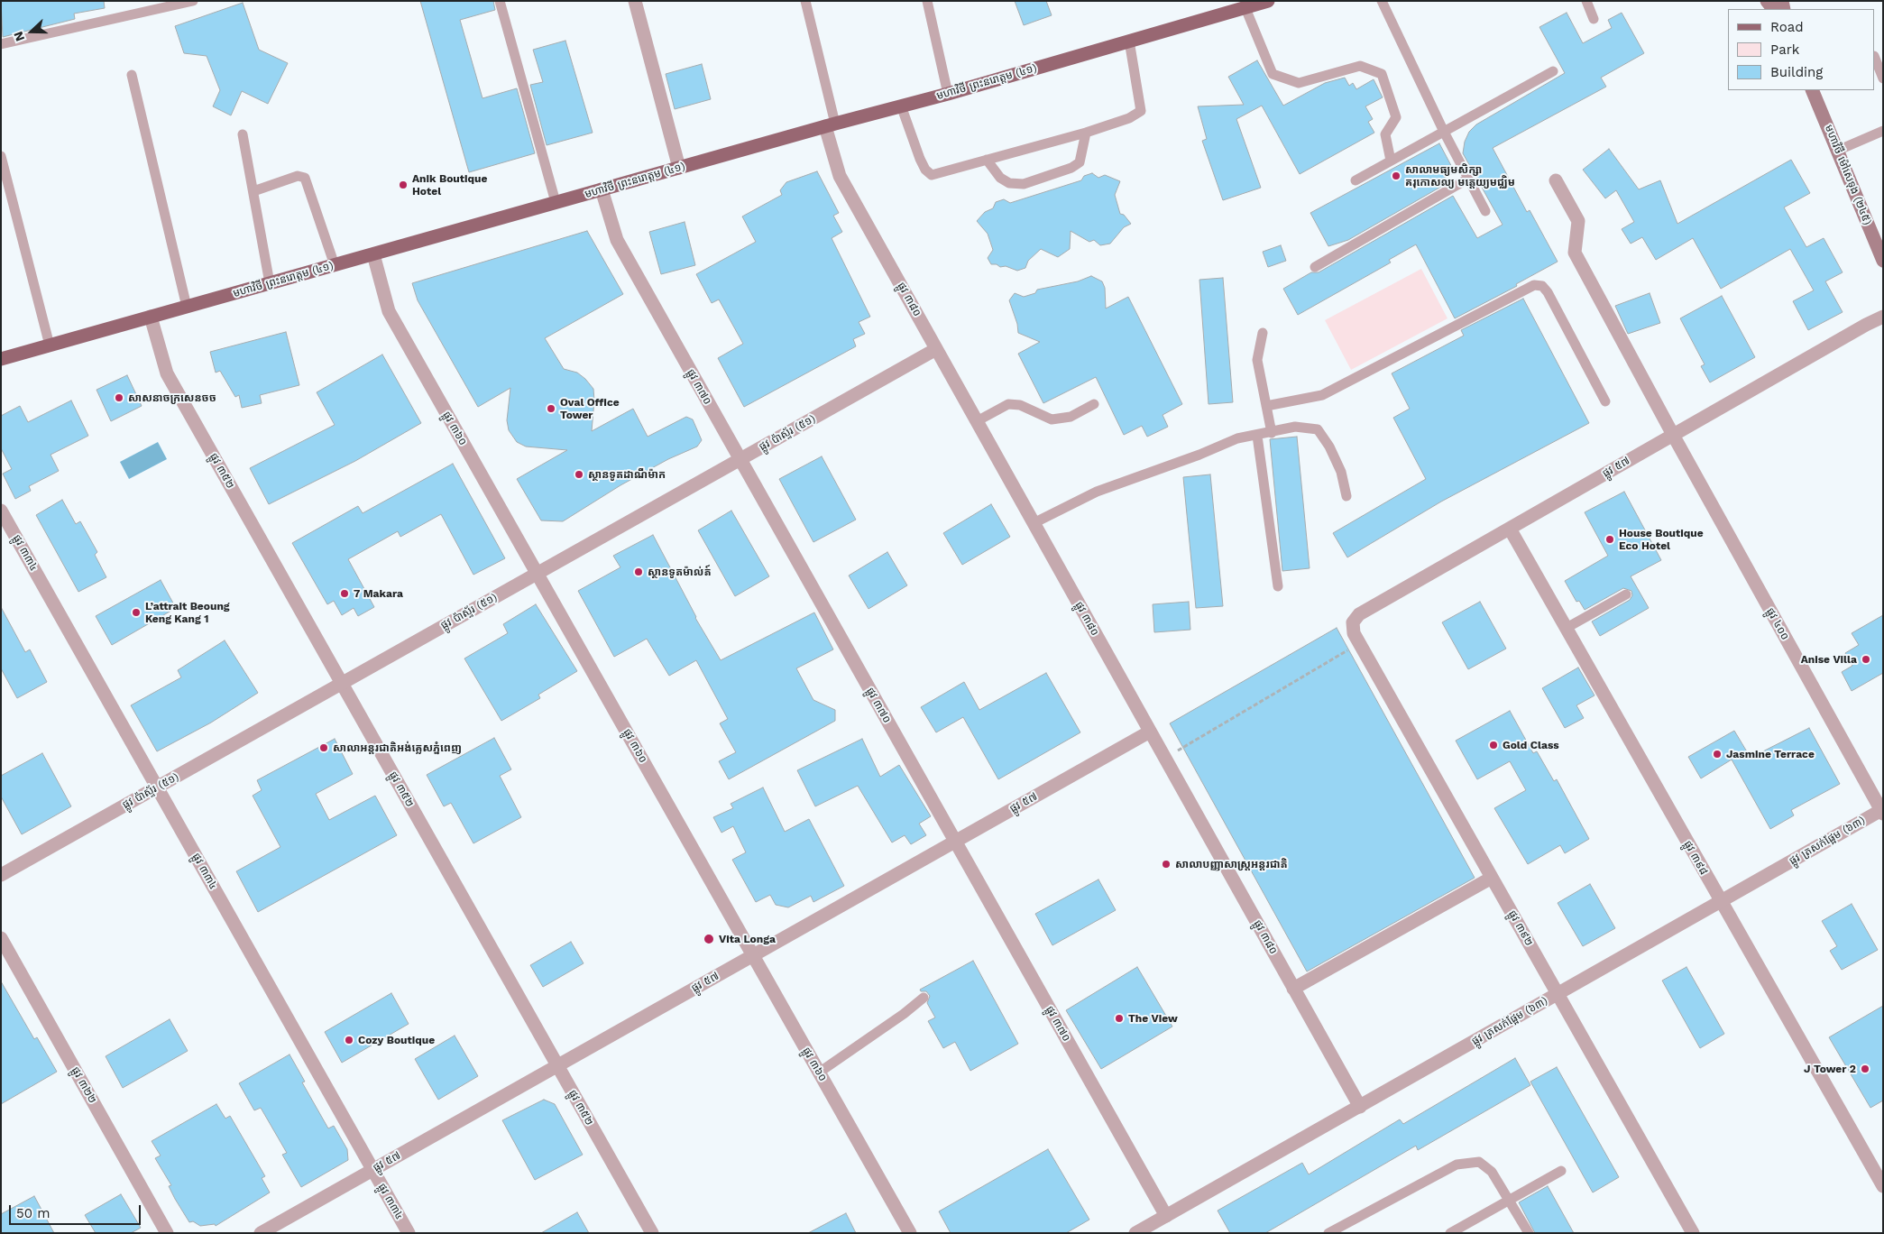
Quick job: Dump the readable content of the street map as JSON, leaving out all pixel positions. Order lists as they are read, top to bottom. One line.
{"streets":{"main road":["មហាវិថី ព្រះនរោត្តម (៤១)","មហាវិថី ម៉ៅសេទុង (២៤៥)"],"street":["ផ្លូវ ៣៨០","ផ្លូវ ៣៧០","ផ្លូវ ៣៦០","ផ្លូវ ប៉ាស្ទ័រ (៥១)","ផ្លូវ ៥៧","ផ្លូវ ៣៥២","ផ្លូវ ៣៣៤","ផ្លូវ ៤០០","ផ្លូវ ត្រសក់ផ្អែម (៦៣)","ផ្លូវ ៣៩៨","ផ្លូវ ៣៩២","ផ្លូវ ៣២២"]},"crossings":[["មហាវិថី ព្រះនរោត្តម (៤១)","ផ្លូវ ៣៨០"],["មហាវិថី ព្រះនរោត្តម (៤១)","ផ្លូវ ៣៧០"],["មហាវិថី ព្រះនរោត្តម (៤១)","ផ្លូវ ៣៦០"],["មហាវិថី ព្រះនរោត្តម (៤១)","ផ្លូវ ៣៥២"],["ផ្លូវ ៣៨០","ផ្លូវ ប៉ាស្ទ័រ (៥១)"],["ផ្លូវ ៣៨០","ផ្លូវ ៥៧"],["ផ្លូវ ៣៨០","ផ្លូវ ត្រសក់ផ្អែម (៦៣)"],["ផ្លូវ ៣៧០","ផ្លូវ ប៉ាស្ទ័រ (៥១)"],["ផ្លូវ ៣៧០","ផ្លូវ ៥៧"],["ផ្លូវ ៣៧០","ផ្លូវ ត្រសក់ផ្អែម (៦៣)"],["ផ្លូវ ៣៦០","ផ្លូវ ប៉ាស្ទ័រ (៥១)"],["ផ្លូវ ៣៦០","ផ្លូវ ៥៧"],["ផ្លូវ ប៉ាស្ទ័រ (៥១)","ផ្លូវ ៣៥២"],["ផ្លូវ ប៉ាស្ទ័រ (៥១)","ផ្លូវ ៣៣៤"],["ផ្លូវ ៥៧","ផ្លូវ ៣៥២"],["ផ្លូវ ៥៧","ផ្លូវ ៣៣៤"],["ផ្លូវ ៥៧","ផ្លូវ ៤០០"],["ផ្លូវ ៥៧","ផ្លូវ ៣៩៨"],["ផ្លូវ ៥៧","ផ្លូវ ៣៩២"],["ផ្លូវ ៤០០","ផ្លូវ ត្រសក់ផ្អែម (៦៣)"],["ផ្លូវ ត្រសក់ផ្អែម (៦៣)","ផ្លូវ ៣៩៨"],["ផ្លូវ ត្រសក់ផ្អែម (៦៣)","ផ្លូវ ៣៩២"]],"places":["សាលាមធ្យមសិក្សា គរុកោសល្យ មត្តេយ្យមជ្ឈិម","Anik Boutique Hotel","សាសនាចក្រសេនចច","Oval Office Tower","ស្ថានទូតដាណឺម៉ាក","House Boutique Eco Hotel","ស្ថានទូតម៉ាល់ត៍","7 Makara","L’attrait Beoung Keng Kang 1","Anise Villa","Gold Class","សាលាអន្តរជាតិអង់គ្លេសភ្នំពេញ","Jasmine Terrace","សាលាបញ្ញាសាស្ត្រអន្តរជាតិ","Vita Longa","The View","Cozy Boutique","J Tower 2"],"legend":["Road","Park","Building"],"scale_bar":"50 m","north":"left"}
